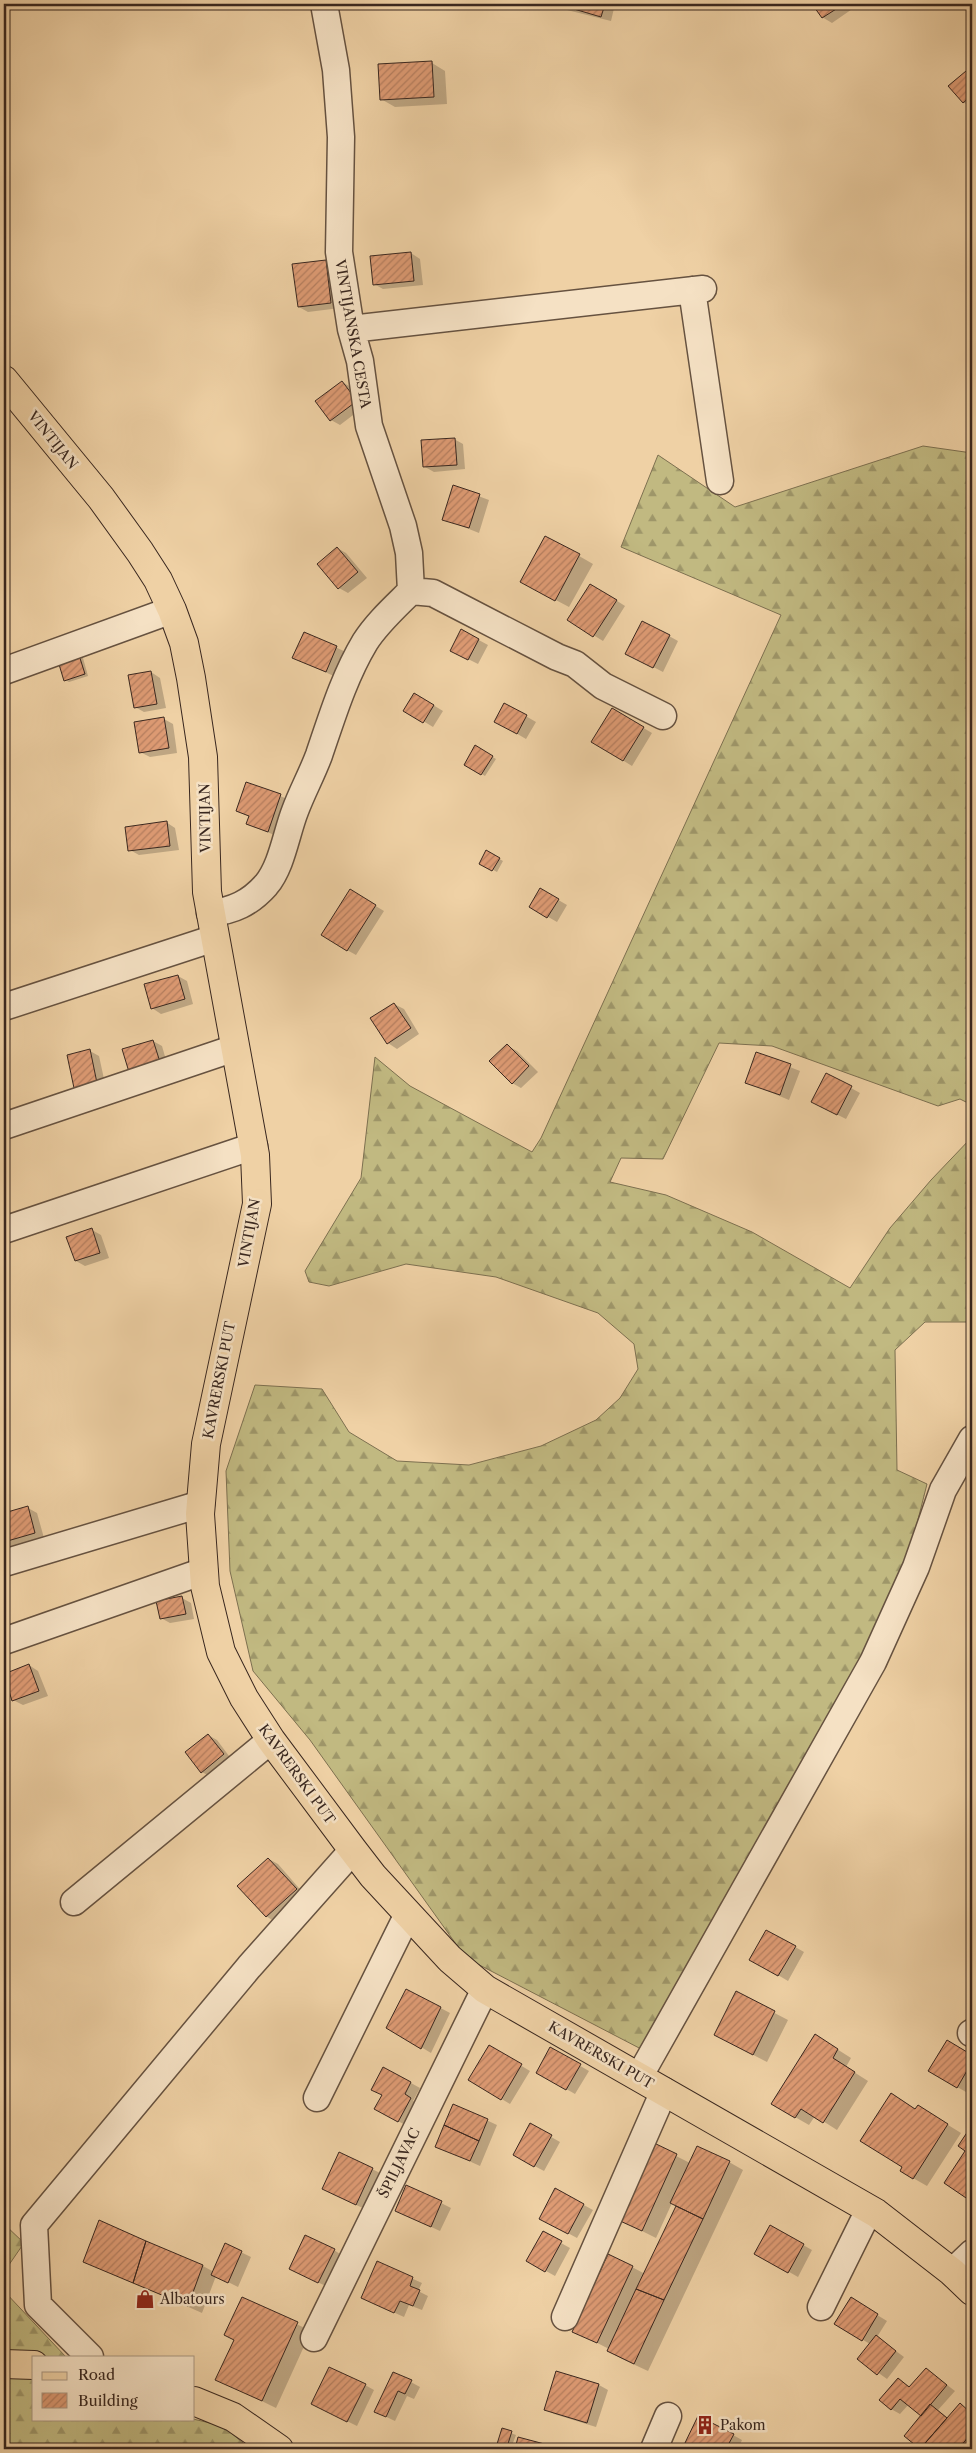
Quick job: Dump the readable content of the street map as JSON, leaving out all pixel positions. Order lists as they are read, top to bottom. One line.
{"streets":{"main road":["VINTIJAN","KAVRERSKI PUT"],"street":["VINTIJANSKA CESTA","ŠPILJAVAC"]},"crossings":[["VINTIJAN","KAVRERSKI PUT"],["KAVRERSKI PUT","ŠPILJAVAC"]],"places":{"shop":["Albatours"],"building":["Pakom"]},"legend":["Road","Building"]}
